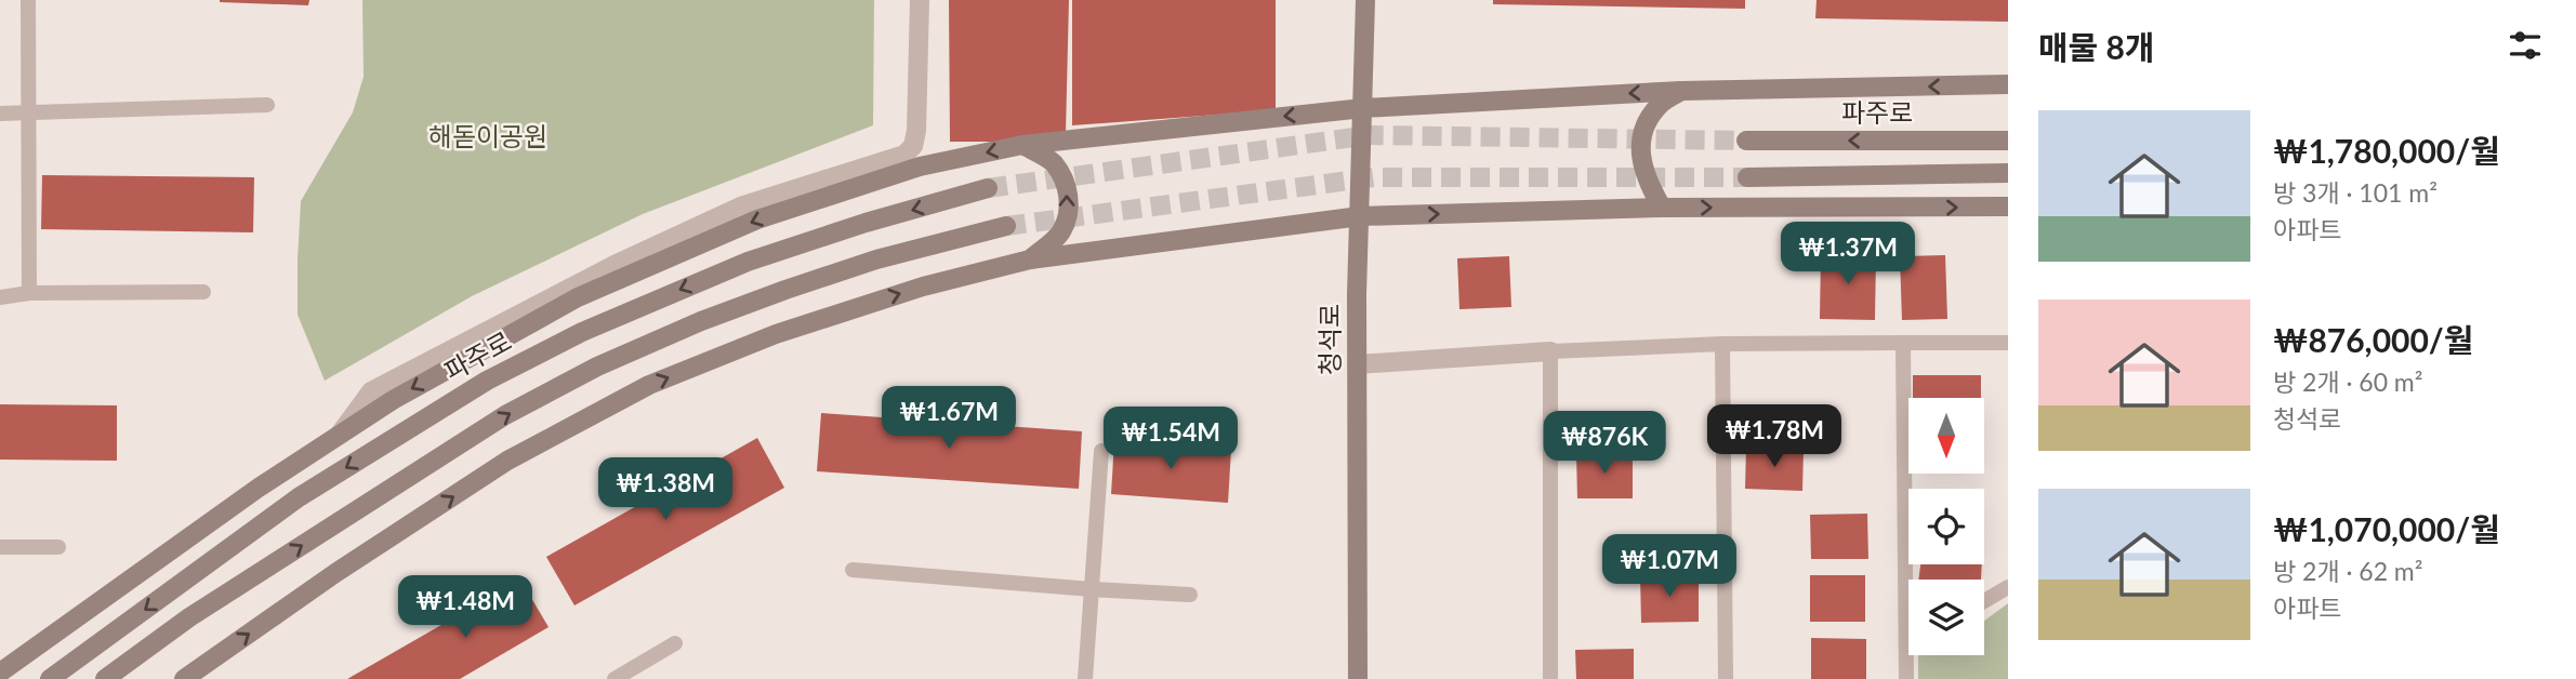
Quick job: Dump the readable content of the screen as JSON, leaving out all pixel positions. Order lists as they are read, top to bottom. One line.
{"streets":{"main road":["파주로","청석로"]},"parks":["해돋이공원"],"north":"bottom","page":{"heading":"매물 8개","list":[{"name":"₩1,780,000/월","note":"방 3개 · 101 m² · 아파트"},{"name":"₩876,000/월","note":"방 2개 · 60 m² · 청석로"},{"name":"₩1,070,000/월","note":"방 2개 · 62 m² · 아파트"}],"price":["₩1.37M","₩1.67M","₩1.78M","₩1.54M","₩876K","₩1.38M","₩1.07M","₩1.48M"]}}
